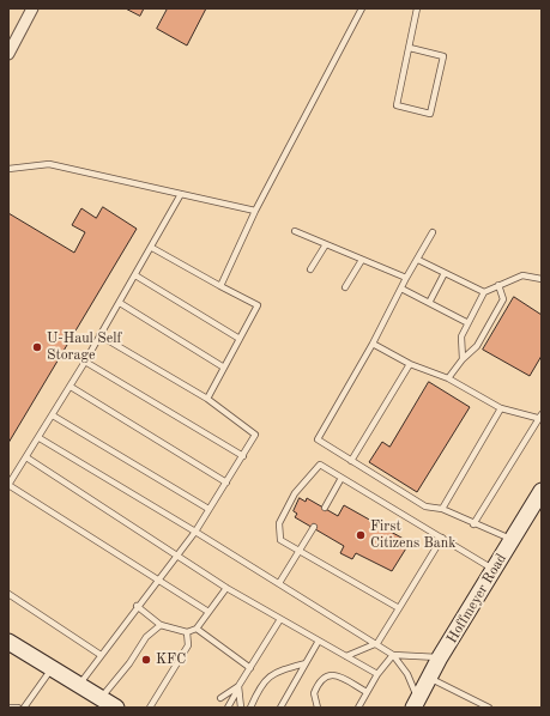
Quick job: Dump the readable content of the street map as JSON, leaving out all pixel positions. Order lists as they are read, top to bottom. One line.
{"streets":{"main road":["Hoffmeyer Road"]},"places":["U-Haul Self Storage","First Citizens Bank","KFC"]}
